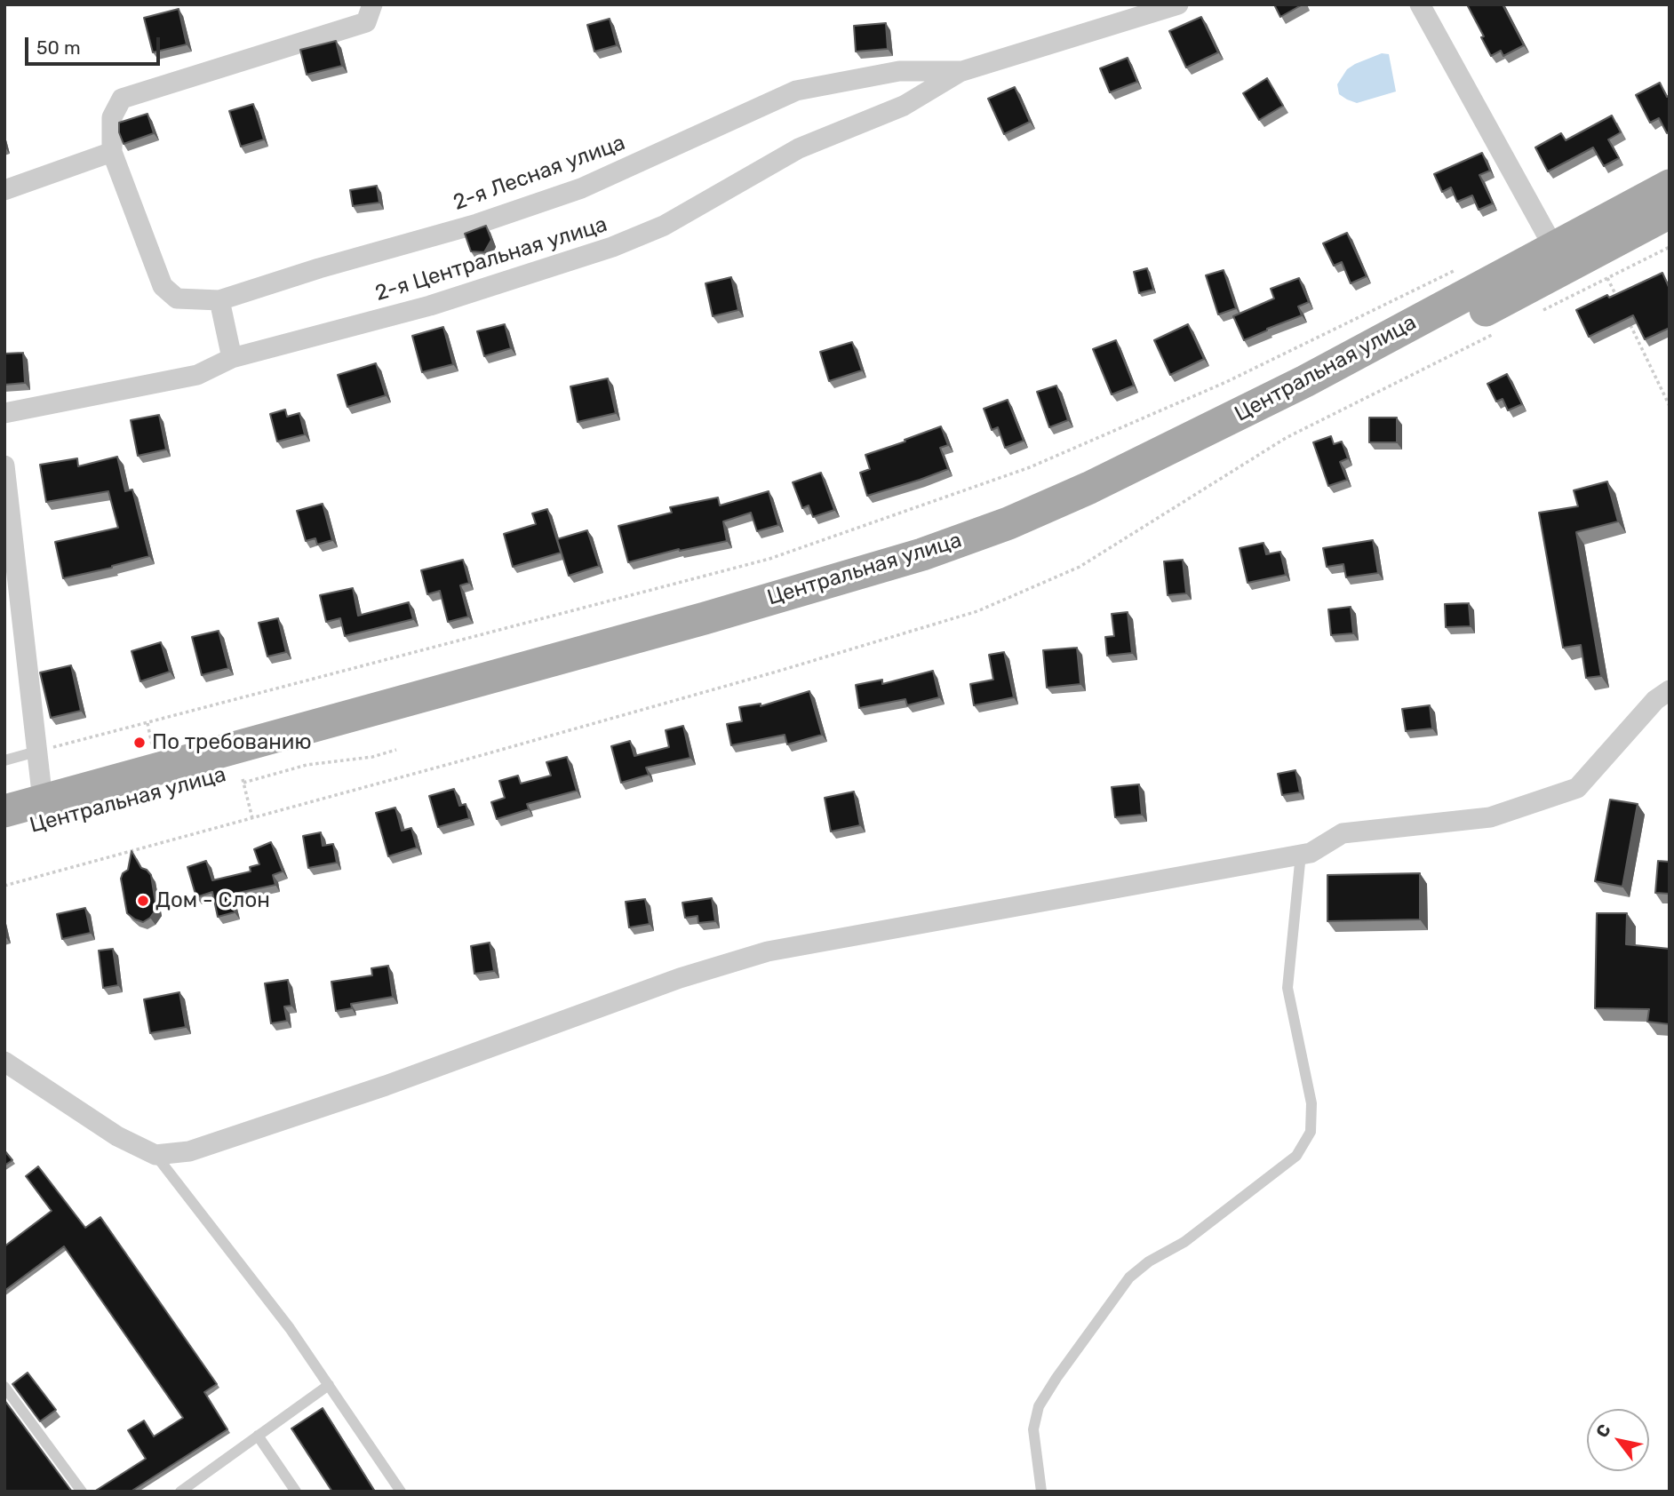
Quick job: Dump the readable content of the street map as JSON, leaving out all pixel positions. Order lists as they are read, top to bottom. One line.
{"streets":{"main road":["Центральная улица"],"street":["2-я Лесная улица","2-я Центральная улица"]},"crossings":[["2-я Лесная улица","2-я Центральная улица"]],"places":["По требованию","Дом - Слон"],"scale_bar":"50 m","north":"top left"}
